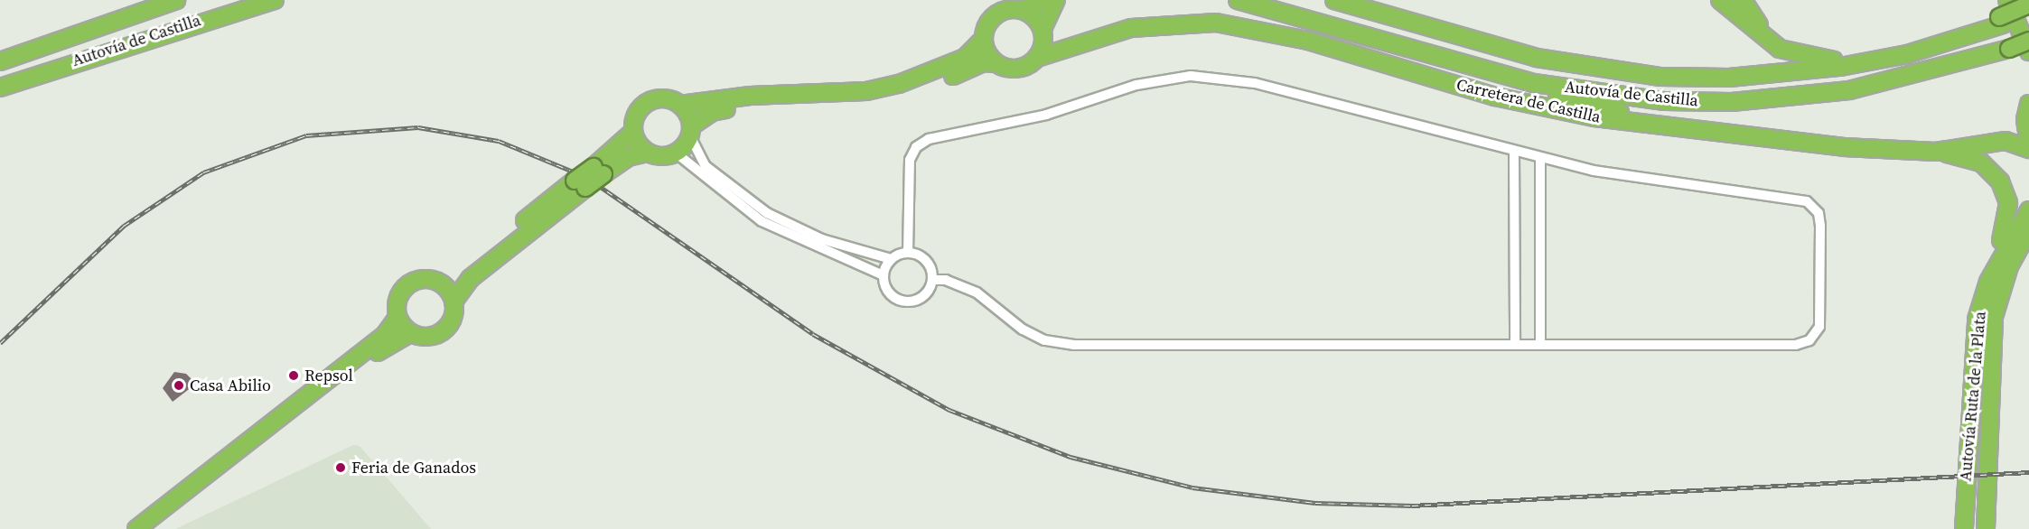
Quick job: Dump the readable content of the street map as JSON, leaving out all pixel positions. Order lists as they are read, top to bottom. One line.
{"streets":{"highway":["Autovía de Castilla","Carretera de Castilla","Autovía Ruta de la Plata"]},"places":["Repsol","Casa Abilio","Feria de Ganados"]}
